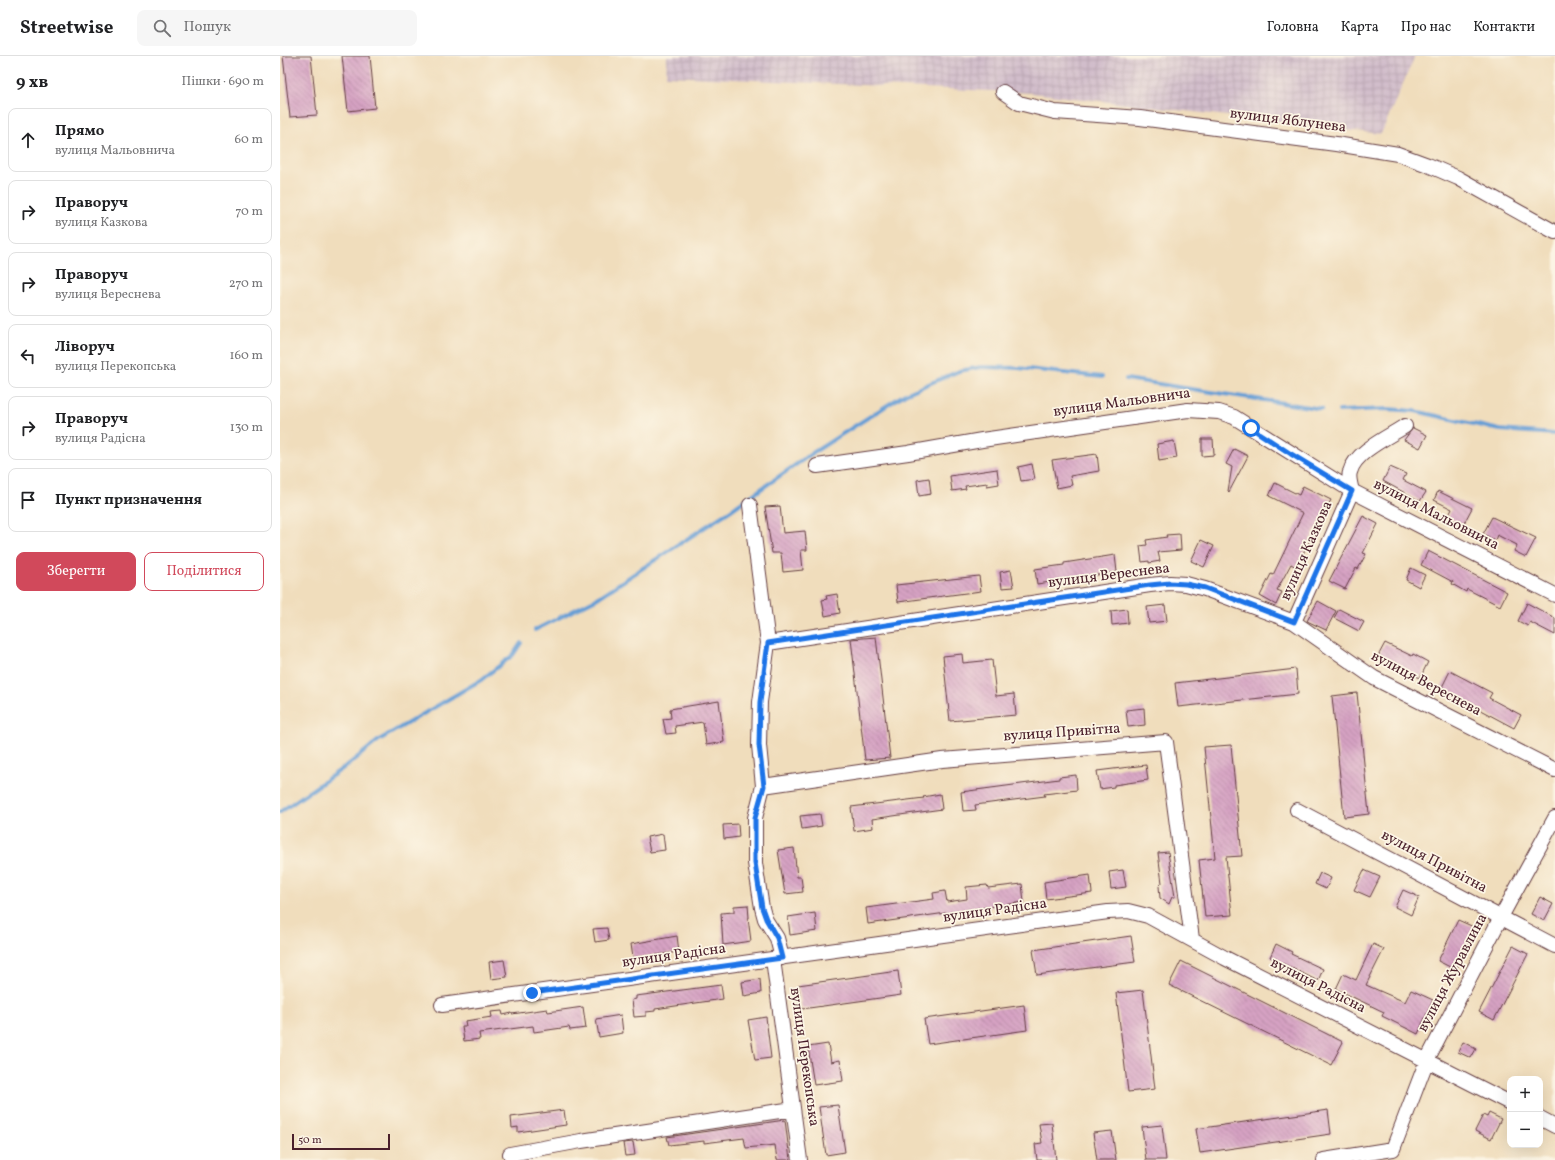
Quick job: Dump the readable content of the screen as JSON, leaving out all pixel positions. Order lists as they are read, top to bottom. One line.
{"streets":{"street":["вулиця Яблунева","вулиця Мальовнича","вулиця Казкова","вулиця Вереснева","вулиця Привітна","вулиця Радісна","вулиця Журавлина","вулиця Перекопська"]},"crossings":[["вулиця Мальовнича","вулиця Казкова"],["вулиця Казкова","вулиця Вереснева"],["вулиця Вереснева","вулиця Перекопська"],["вулиця Привітна","вулиця Радісна"],["вулиця Привітна","вулиця Журавлина"],["вулиця Привітна","вулиця Перекопська"],["вулиця Радісна","вулиця Журавлина"],["вулиця Радісна","вулиця Перекопська"]],"scale_bar":"50 m","page":{"header":"Streetwise","search":"Пошук","nav":["Головна","Карта","Про нас","Контакти"],"heading":["9 хв","Пішки · 690 m"],"list":[["Прямо","вулиця Мальовнича","60 m"],["Праворуч","вулиця Казкова","70 m"],["Праворуч","вулиця Вереснева","270 m"],["Ліворуч","вулиця Перекопська","160 m"],["Праворуч","вулиця Радісна","130 m"],"Пункт призначення"],"buttons":["Зберегти","Поділитися"],"map_buttons":["+","−"],"scale":"50 m"}}
